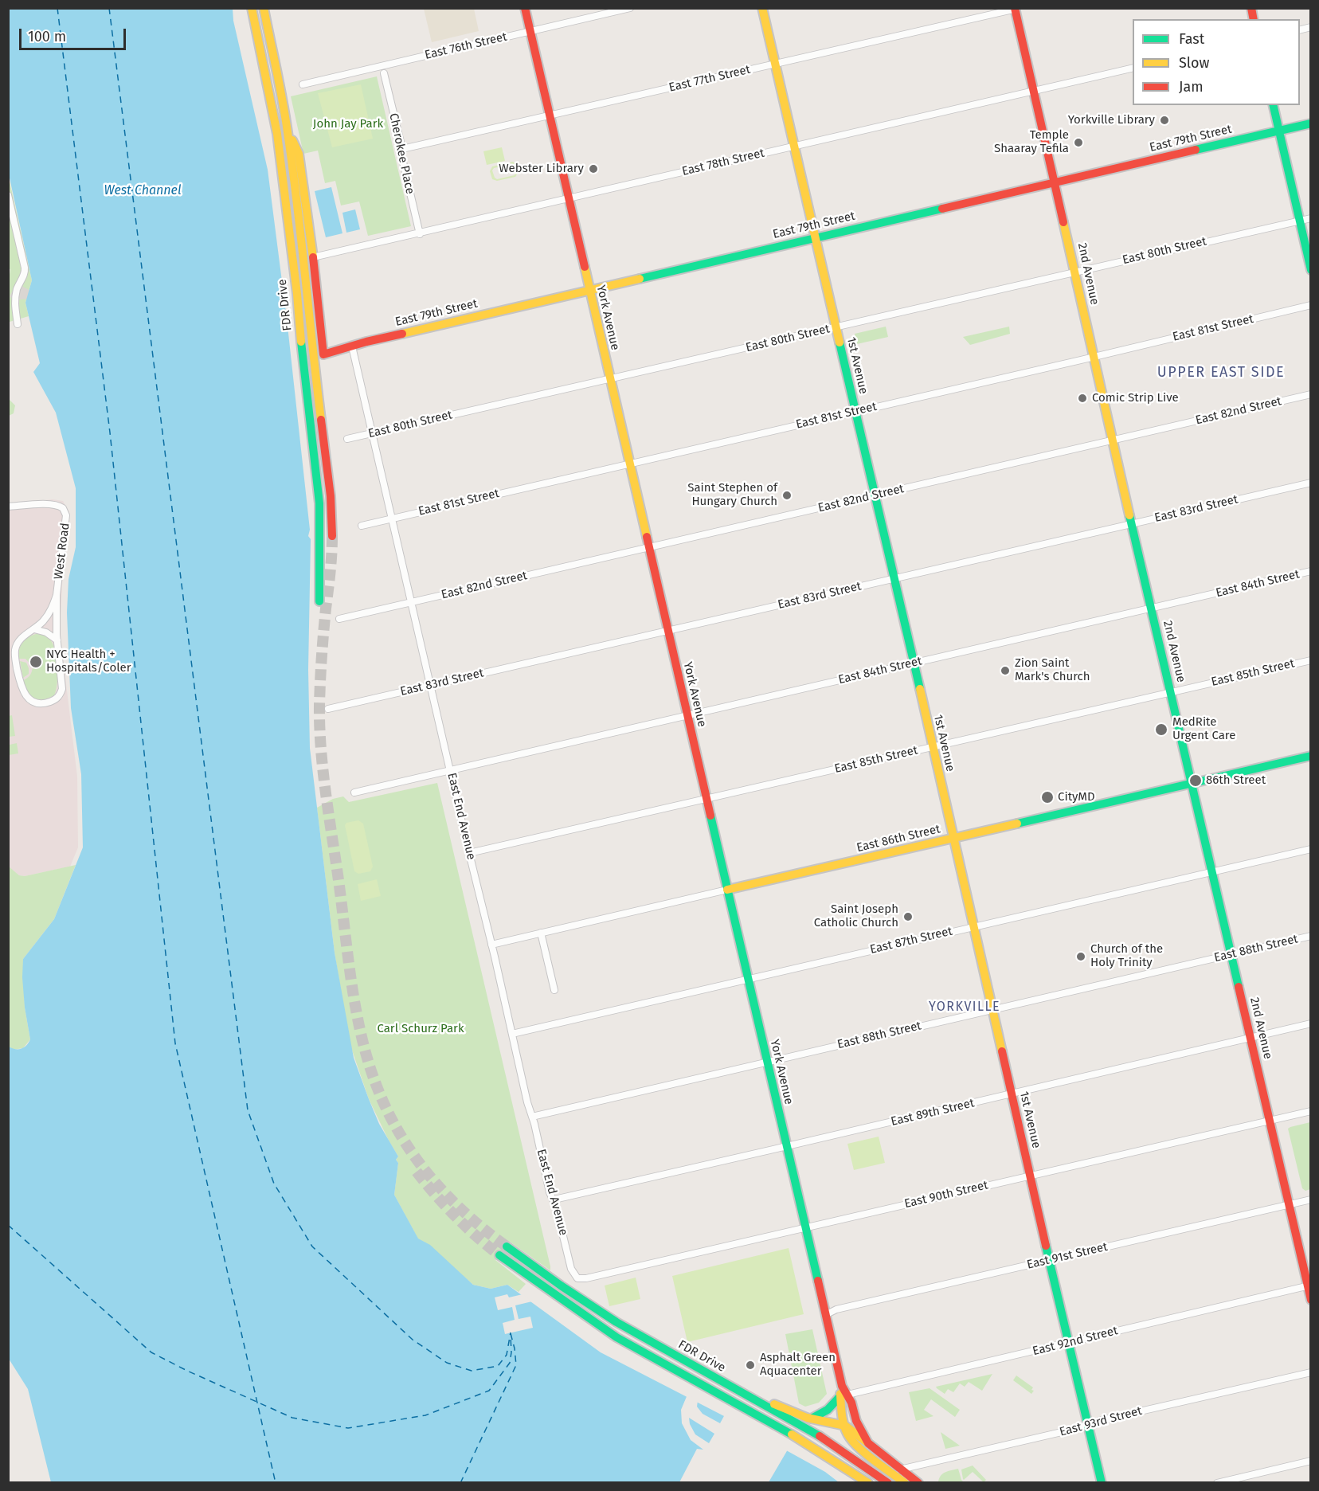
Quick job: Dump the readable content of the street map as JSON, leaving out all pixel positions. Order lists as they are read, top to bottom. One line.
{"streets":{"main road":["East 79th Street","2nd Avenue","FDR Drive","York Avenue","1st Avenue","East 86th Street"],"street":["East 76th Street","East 77th Street","Cherokee Place","East 78th Street","East 80th Street","East 81st Street","East 82nd Street","East 83rd Street","West Road","East 84th Street","East 85th Street","East End Avenue","East 87th Street","East 88th Street","East 89th Street","East 90th Street","East 91st Street","East 92nd Street","East 93rd Street"]},"crossings":[["East 76th Street","York Avenue"],["East 77th Street","Cherokee Place"],["East 77th Street","2nd Avenue"],["East 77th Street","York Avenue"],["East 77th Street","1st Avenue"],["East 79th Street","East 78th Street"],["East 79th Street","2nd Avenue"],["East 79th Street","York Avenue"],["East 79th Street","1st Avenue"],["East 79th Street","East End Avenue"],["Cherokee Place","East 78th Street"],["East 78th Street","2nd Avenue"],["East 78th Street","York Avenue"],["East 78th Street","1st Avenue"],["East 80th Street","2nd Avenue"],["East 80th Street","York Avenue"],["East 80th Street","1st Avenue"],["East 80th Street","East End Avenue"],["2nd Avenue","East 81st Street"],["2nd Avenue","East 82nd Street"],["2nd Avenue","East 83rd Street"],["2nd Avenue","East 84th Street"],["2nd Avenue","East 85th Street"],["2nd Avenue","East 86th Street"],["2nd Avenue","East 87th Street"],["2nd Avenue","East 88th Street"],["2nd Avenue","East 89th Street"],["2nd Avenue","East 90th Street"],["2nd Avenue","East 91st Street"],["2nd Avenue","East 92nd Street"],["York Avenue","East 81st Street"],["York Avenue","East 82nd Street"],["York Avenue","East 83rd Street"],["York Avenue","East 84th Street"],["York Avenue","East 85th Street"],["York Avenue","East 86th Street"],["York Avenue","East 87th Street"],["York Avenue","East 88th Street"],["York Avenue","East 89th Street"],["York Avenue","East 90th Street"],["York Avenue","East 91st Street"],["York Avenue","East 92nd Street"],["York Avenue","East 93rd Street"],["East 81st Street","1st Avenue"],["East 81st Street","East End Avenue"],["1st Avenue","East 82nd Street"],["1st Avenue","East 83rd Street"],["1st Avenue","East 84th Street"],["1st Avenue","East 85th Street"],["1st Avenue","East 86th Street"],["1st Avenue","East 87th Street"],["1st Avenue","East 88th Street"],["1st Avenue","East 89th Street"],["1st Avenue","East 90th Street"],["1st Avenue","East 91st Street"],["1st Avenue","East 92nd Street"],["1st Avenue","East 93rd Street"],["East 82nd Street","East End Avenue"],["East 83rd Street","East End Avenue"],["East 84th Street","East End Avenue"],["East 85th Street","East End Avenue"],["East End Avenue","East 86th Street"],["East End Avenue","East 87th Street"],["East End Avenue","East 88th Street"],["East End Avenue","East 89th Street"],["East End Avenue","East 90th Street"]],"districts":["UPPER EAST SIDE","YORKVILLE"],"water":["West Channel"],"parks":["John Jay Park","Carl Schurz Park"],"places":["Yorkville Library","Temple Shaaray Tefila","Webster Library","Comic Strip Live","Saint Stephen of Hungary Church","NYC Health + Hospitals/Coler","Zion Saint Mark's Church","MedRite Urgent Care","86th Street","CityMD","Saint Joseph Catholic Church","Church of the Holy Trinity","Asphalt Green Aquacenter"],"legend":["Fast","Slow","Jam"],"scale_bar":"100 m"}
